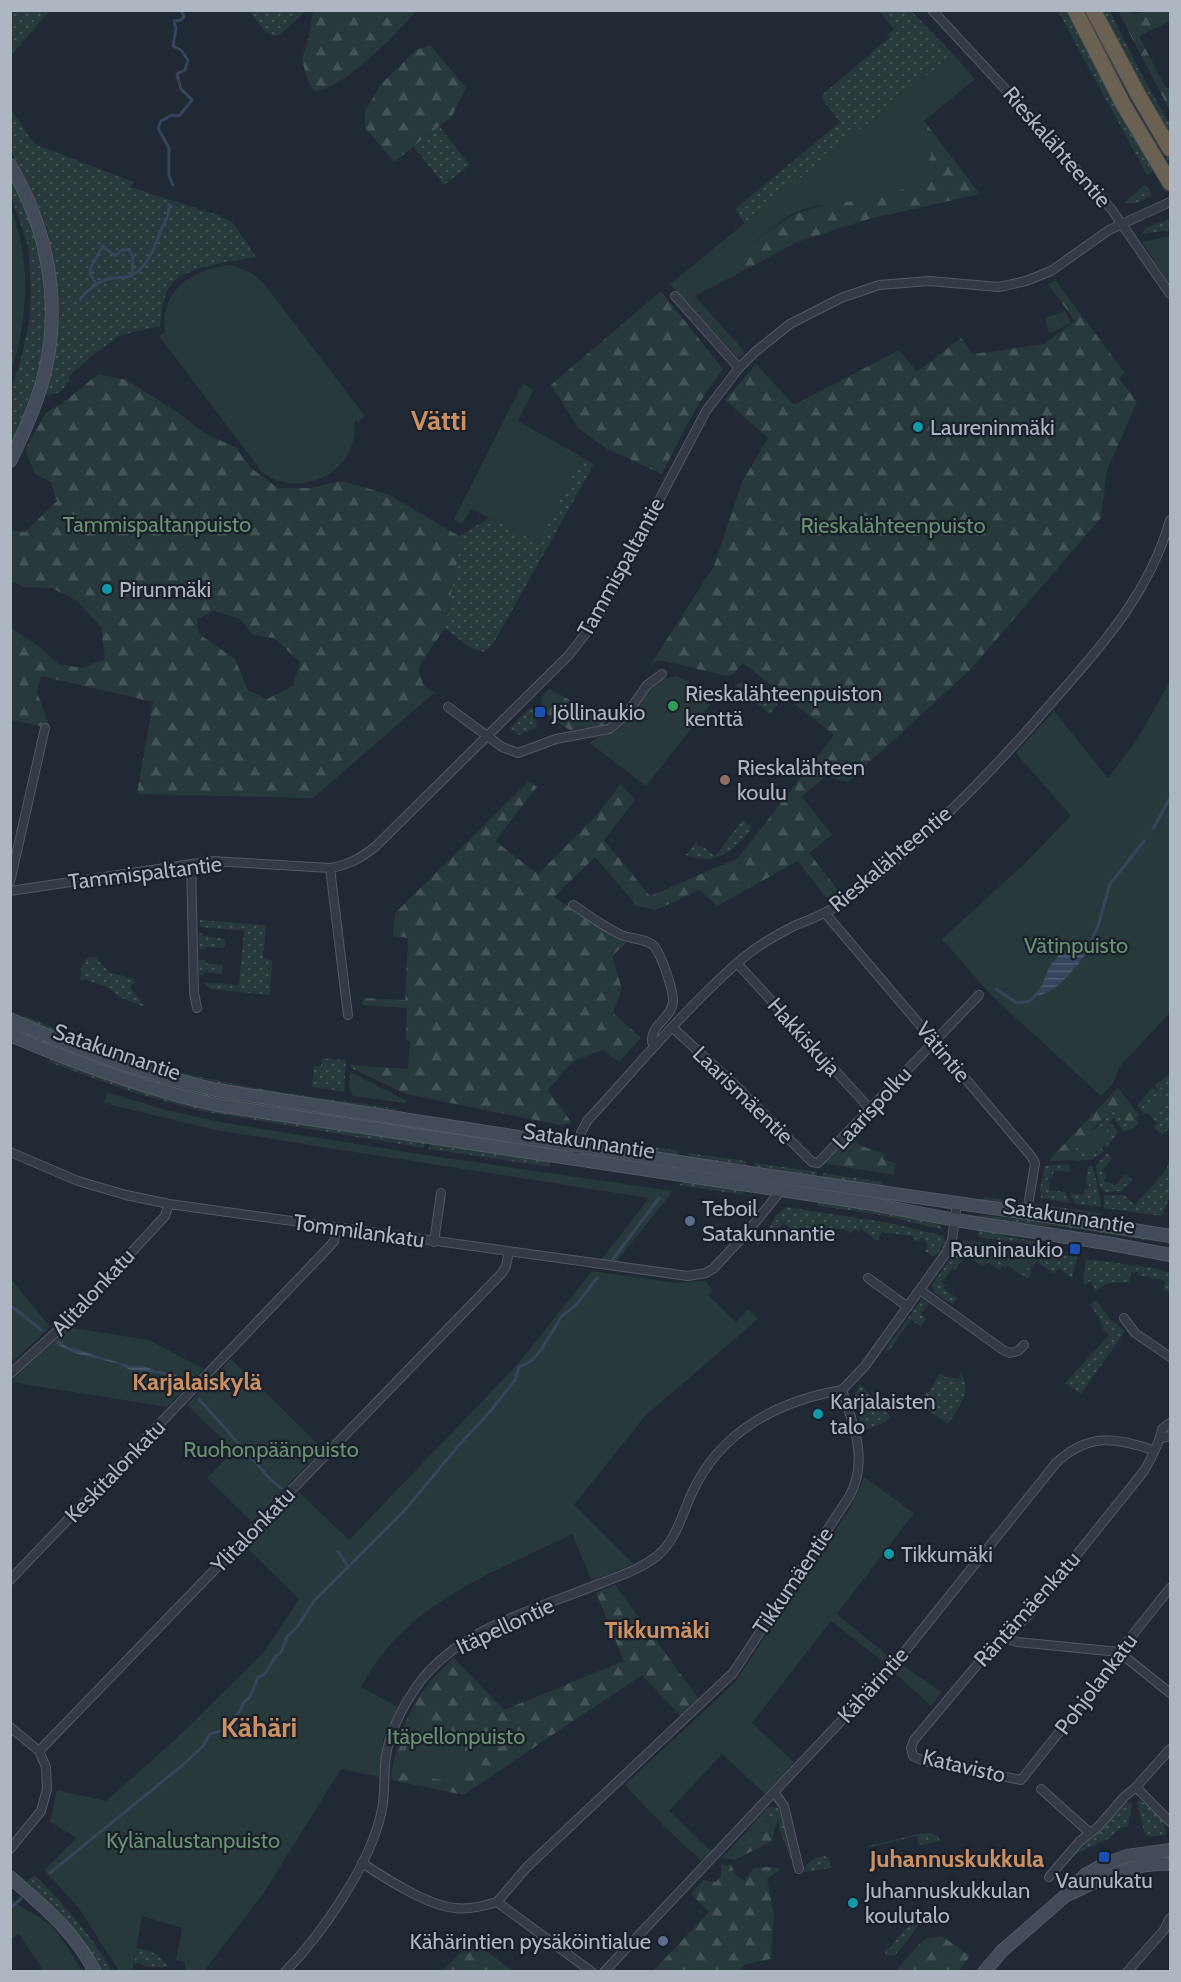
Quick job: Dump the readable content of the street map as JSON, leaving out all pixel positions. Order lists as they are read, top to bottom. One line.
{"streets":{"main road":["Satakunnantie"],"street":["Rieskalähteentie","Tammispaltantie","Hakkiskuja","Vätintie","Laarismäentie","Laarispolku","Tommilankatu","Alitalonkatu","Keskitalonkatu","Ylitalonkatu","Tikkumäentie","Räntämäenkatu","Itäpellontie","Pohjolankatu","Kähärintie","Katavisto"]},"crossings":[["Rieskalähteentie","Tammispaltantie"],["Rieskalähteentie","Hakkiskuja"],["Rieskalähteentie","Satakunnantie"],["Rieskalähteentie","Vätintie"],["Rieskalähteentie","Laarismäentie"],["Hakkiskuja","Laarispolku"],["Satakunnantie","Tommilankatu"],["Vätintie","Laarispolku"],["Laarismäentie","Laarispolku"],["Tommilankatu","Alitalonkatu"],["Tommilankatu","Keskitalonkatu"],["Tommilankatu","Ylitalonkatu"],["Tikkumäentie","Itäpellontie"],["Räntämäenkatu","Kähärintie"],["Räntämäenkatu","Katavisto"],["Pohjolankatu","Katavisto"]],"districts":["Vätti","Karjalaiskylä","Tikkumäki","Kähäri","Juhannuskukkula"],"parks":["Tammispaltanpuisto","Rieskalähteenpuisto","Vätinpuisto","Ruohonpäänpuisto","Itäpellonpuisto","Kylänalustanpuisto"],"places":{"other":["Laureninmäki","Pirunmäki","Rieskalähteenpuiston kenttä","Rieskalähteen koulu","Teboil Satakunnantie","Karjalaisten talo","Tikkumäki","Juhannuskukkulan koulutalo","Kähärintien pysäköintialue"],"transit":["Jöllinaukio","Rauninaukio","Vaunukatu"]}}
